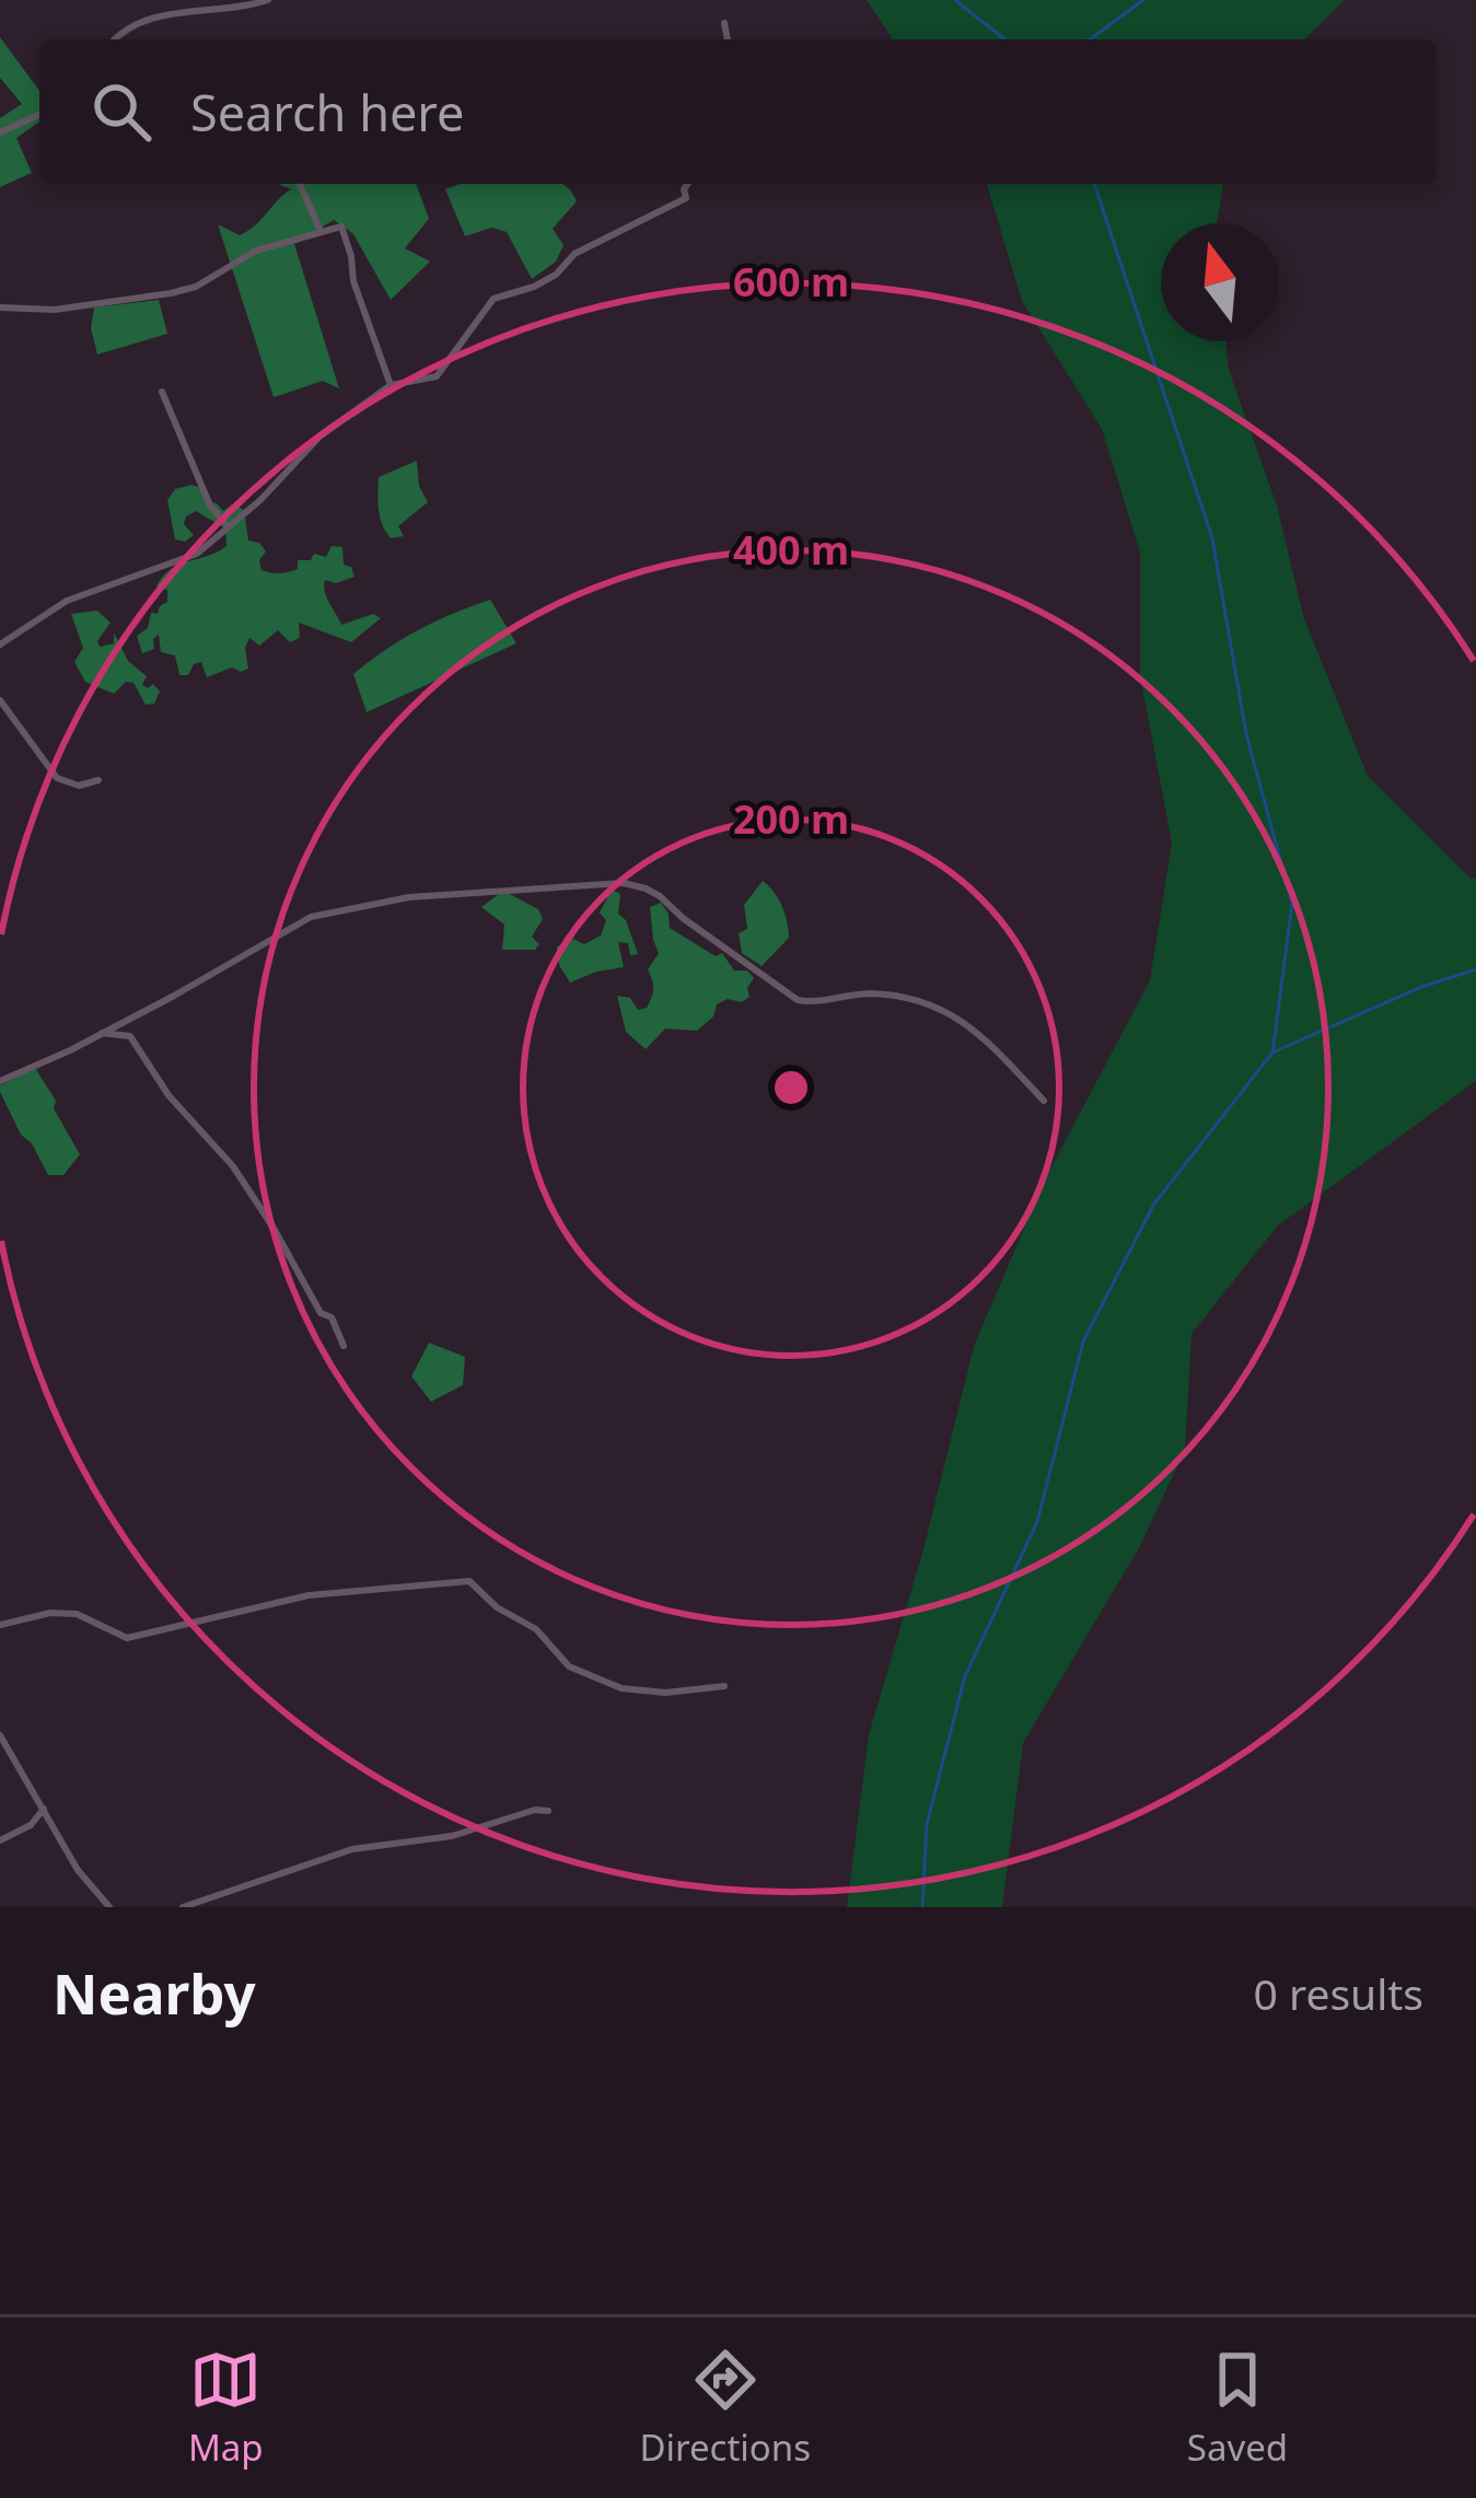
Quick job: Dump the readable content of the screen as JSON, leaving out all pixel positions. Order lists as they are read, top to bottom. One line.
{"north":"top","page":{"search":"Search here","heading":["Nearby","0 results"],"nav":["Map","Directions","Saved"]},"rings":["600 m","400 m","200 m"]}
